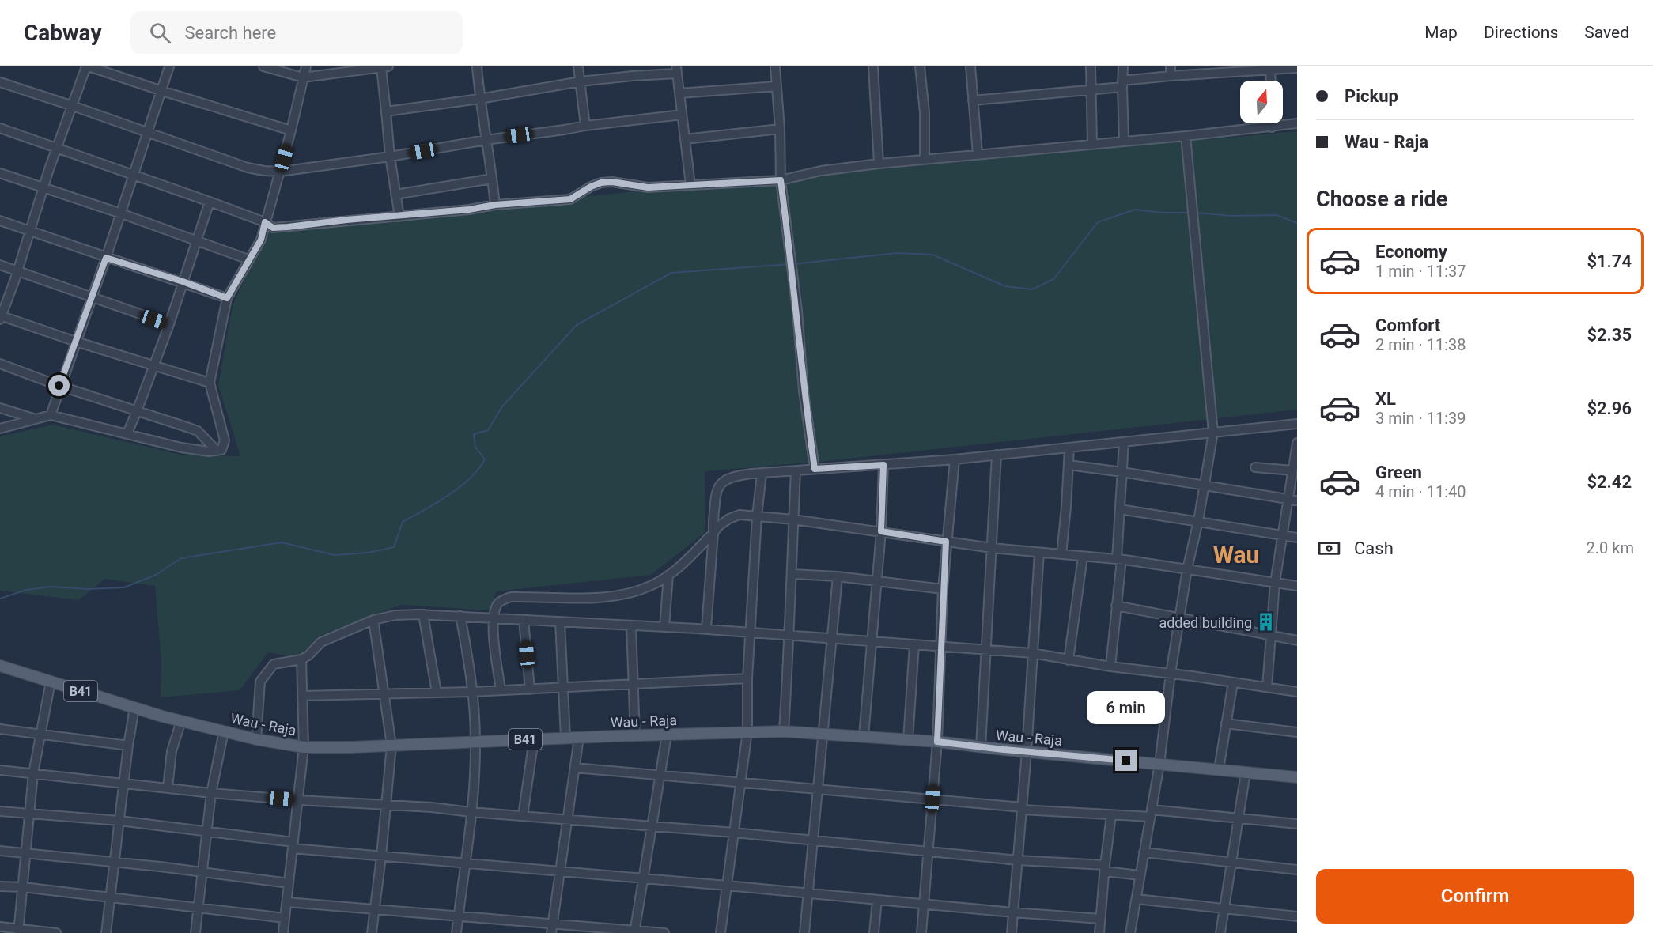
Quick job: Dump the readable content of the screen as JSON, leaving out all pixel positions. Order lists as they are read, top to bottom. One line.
{"streets":{"main road":["B41","Wau - Raja"]},"districts":["Wau"],"places":{"building":["added building"]},"north":"top","page":{"header":"Cabway","search":"Search here","nav":["Map","Directions","Saved"],"banner":["Pickup","Wau - Raja"],"heading":"Choose a ride","list":[{"name":"Economy","note":"1 min · 11:37","value":"$1.74"},{"name":"Comfort","note":"2 min · 11:38","value":"$2.35"},{"name":"XL","note":"3 min · 11:39","value":"$2.96"},{"name":"Green","note":"4 min · 11:40","value":"$2.42"}],"pay":["Cash","2.0 km"],"bubble":"6 min","buttons":"Confirm"}}
